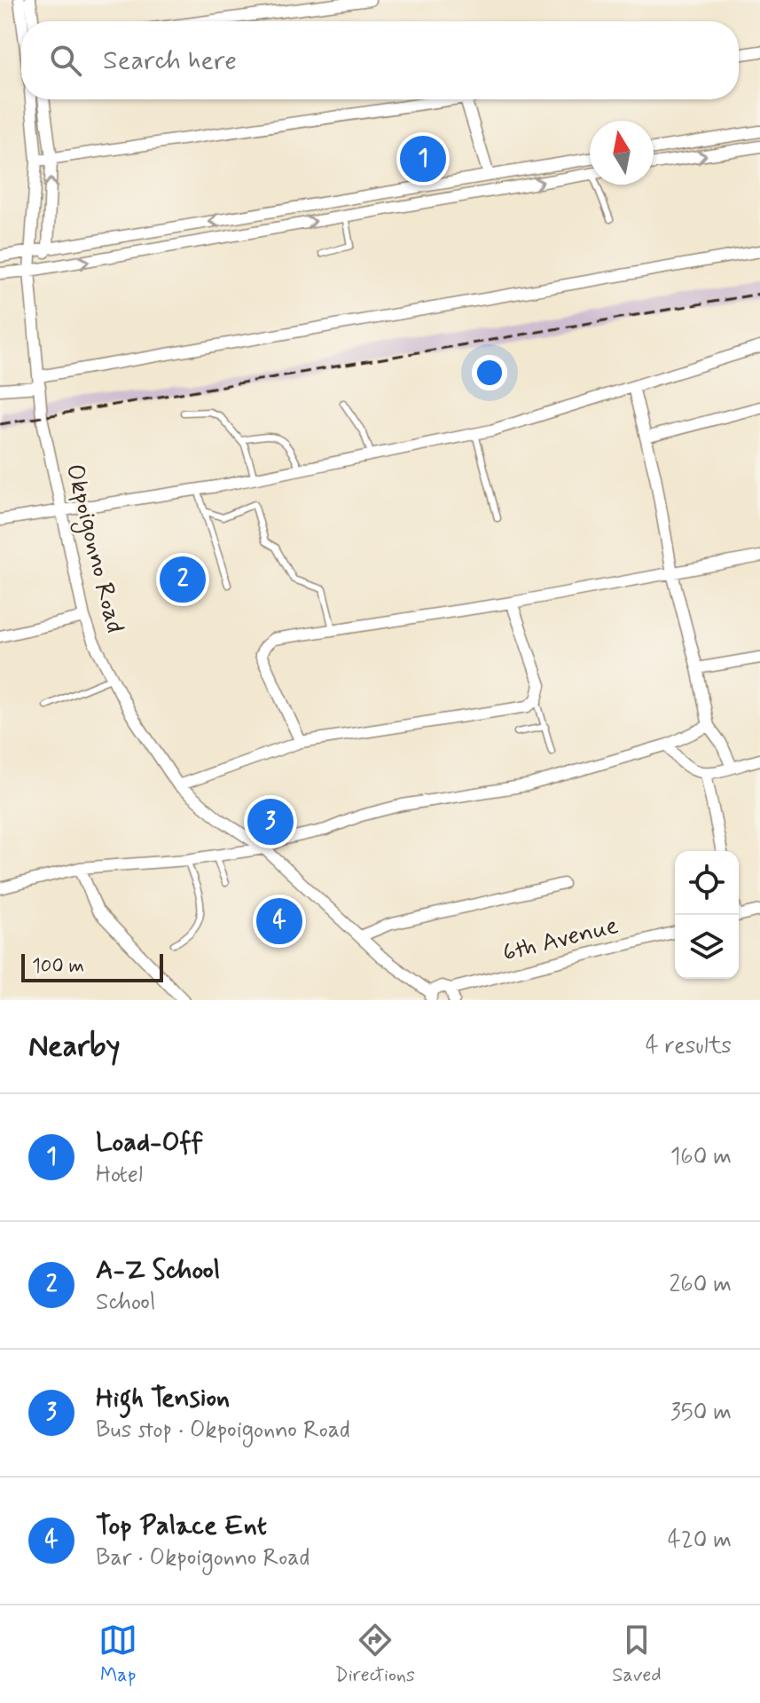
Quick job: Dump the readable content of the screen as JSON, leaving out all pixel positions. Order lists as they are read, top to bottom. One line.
{"streets":{"street":["Okpoigonno Road","6th Avenue"]},"crossings":[["Okpoigonno Road","6th Avenue"]],"scale_bar":"100 m","north":"top","page":{"search":"Search here","pins":["1","2","3","4"],"scale":"100 m","heading":["Nearby","4 results"],"list":[{"mark":"1","name":"Load-Off","note":"Hotel","value":"160 m"},{"mark":"2","name":"A-Z School","note":"School","value":"260 m"},{"mark":"3","name":"High Tension","note":"Bus stop · Okpoigonno Road","value":"350 m"},{"mark":"4","name":"Top Palace Ent","note":"Bar · Okpoigonno Road","value":"420 m"}],"nav":["Map","Directions","Saved"]}}
